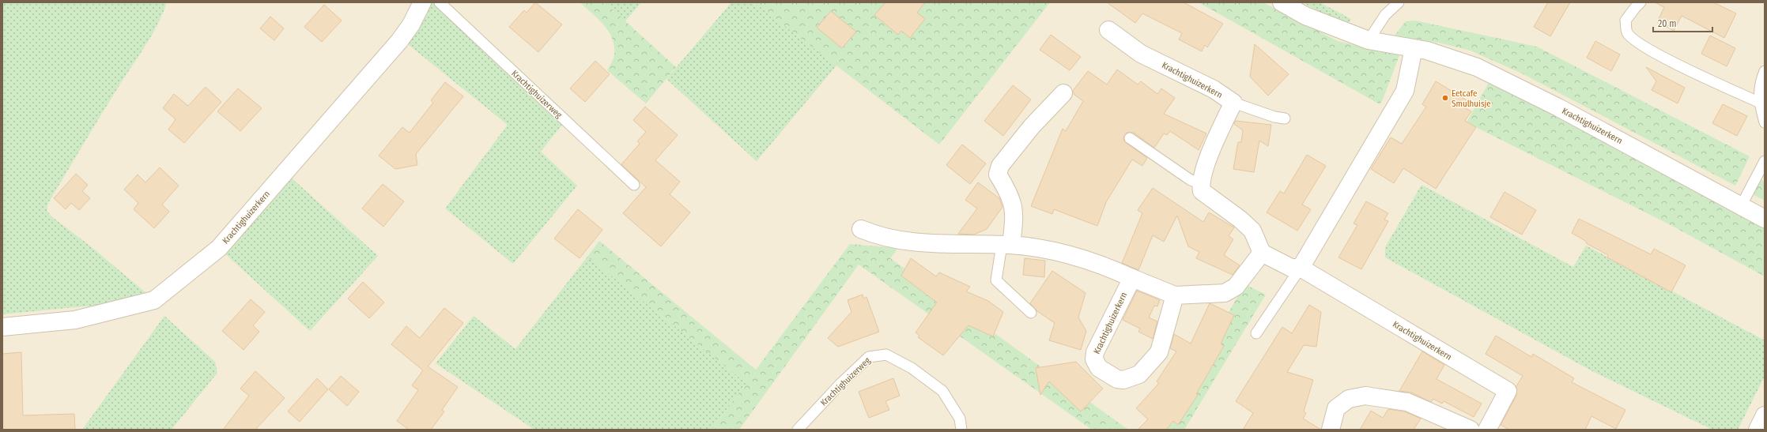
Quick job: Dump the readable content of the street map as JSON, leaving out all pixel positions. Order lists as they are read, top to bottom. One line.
{"streets":{"street":["Krachtighuizerkern"],"lane":["Krachtighuizerweg"]},"places":["Eetcafe Smulhuisje"],"scale_bar":"20 m"}
